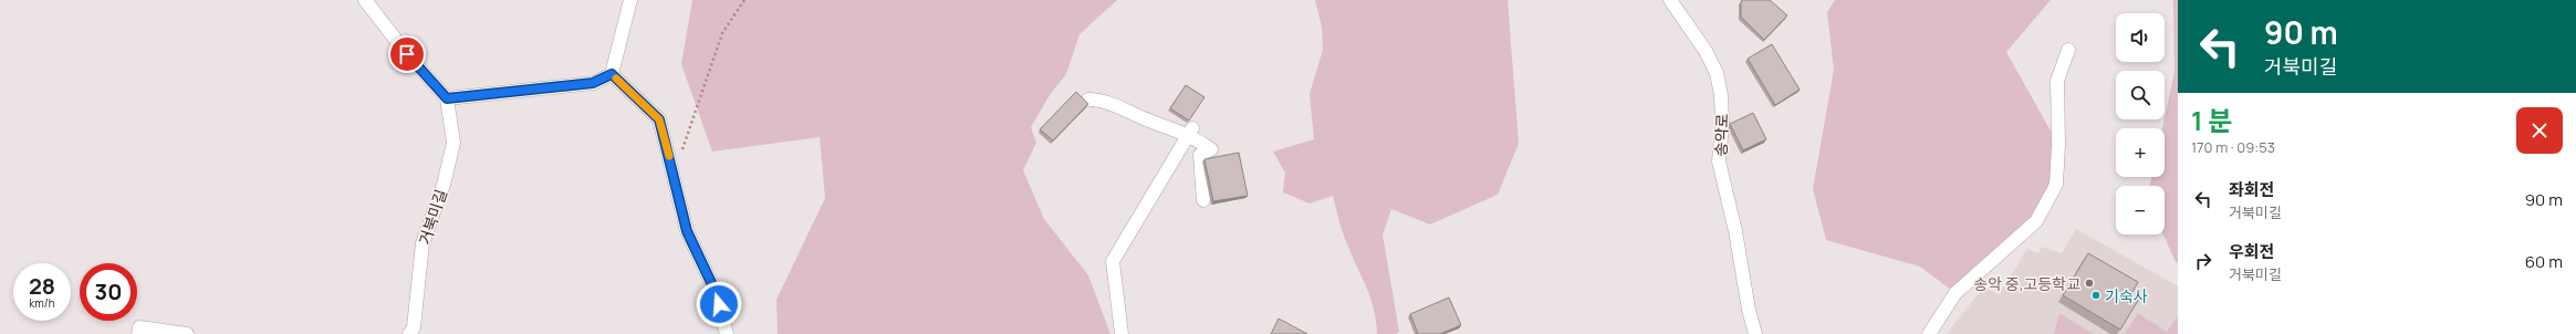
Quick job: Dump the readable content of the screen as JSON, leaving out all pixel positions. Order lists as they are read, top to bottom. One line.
{"streets":{"street":["송악로","거북미길"]},"places":["송악 중,고등학교","기숙사"],"page":{"turn":["90 m","거북미길"],"map_buttons":["+","−"],"heading":["1 분","170 m · 09:53"],"list":[{"name":"좌회전","note":"거북미길","value":"90 m"},{"name":"우회전","note":"거북미길","value":"60 m"}],"speed":"28 km/h","limit":"30"}}
